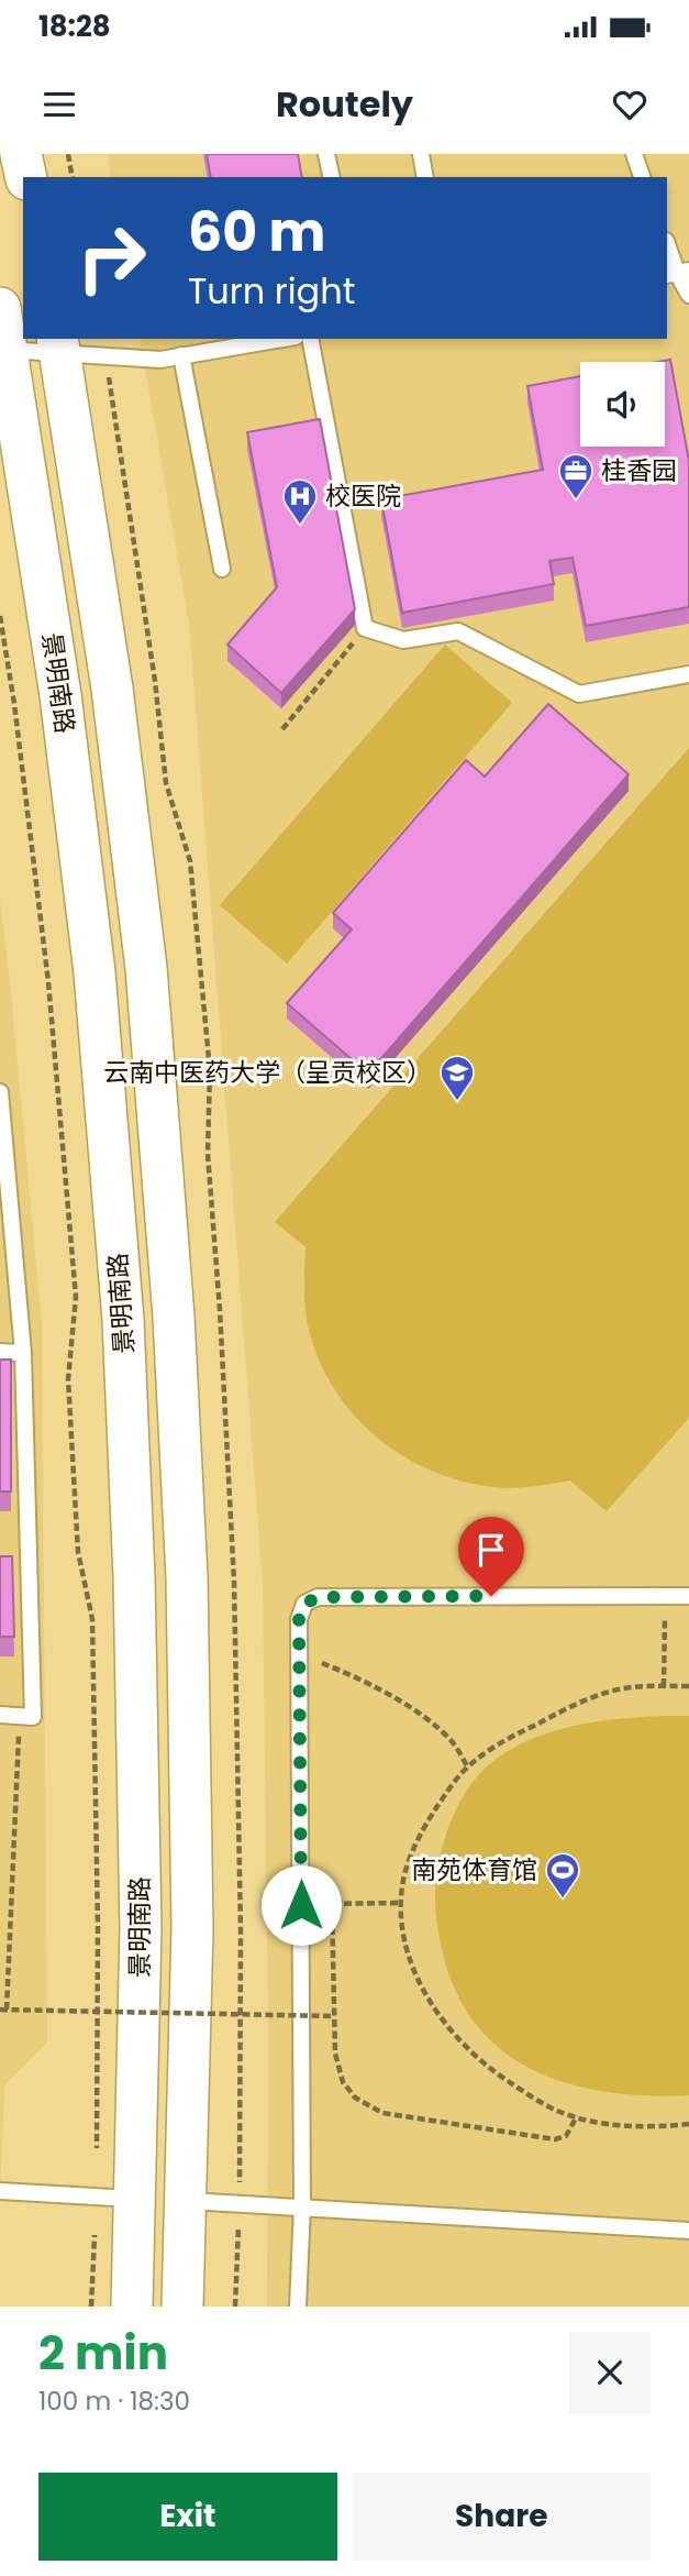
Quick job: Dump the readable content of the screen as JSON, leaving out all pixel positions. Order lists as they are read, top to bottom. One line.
{"streets":{"street":["景明南路"]},"places":{"office":["桂香园"],"hospital":["校医院"],"school or university":["云南中医药大学（呈贡校区）"],"sports":["南苑体育馆"]},"page":{"status":"18:28","header":"Routely","turn":["60 m","Turn right"],"heading":["2 min","100 m · 18:30"],"buttons":["Exit","Share"]}}
